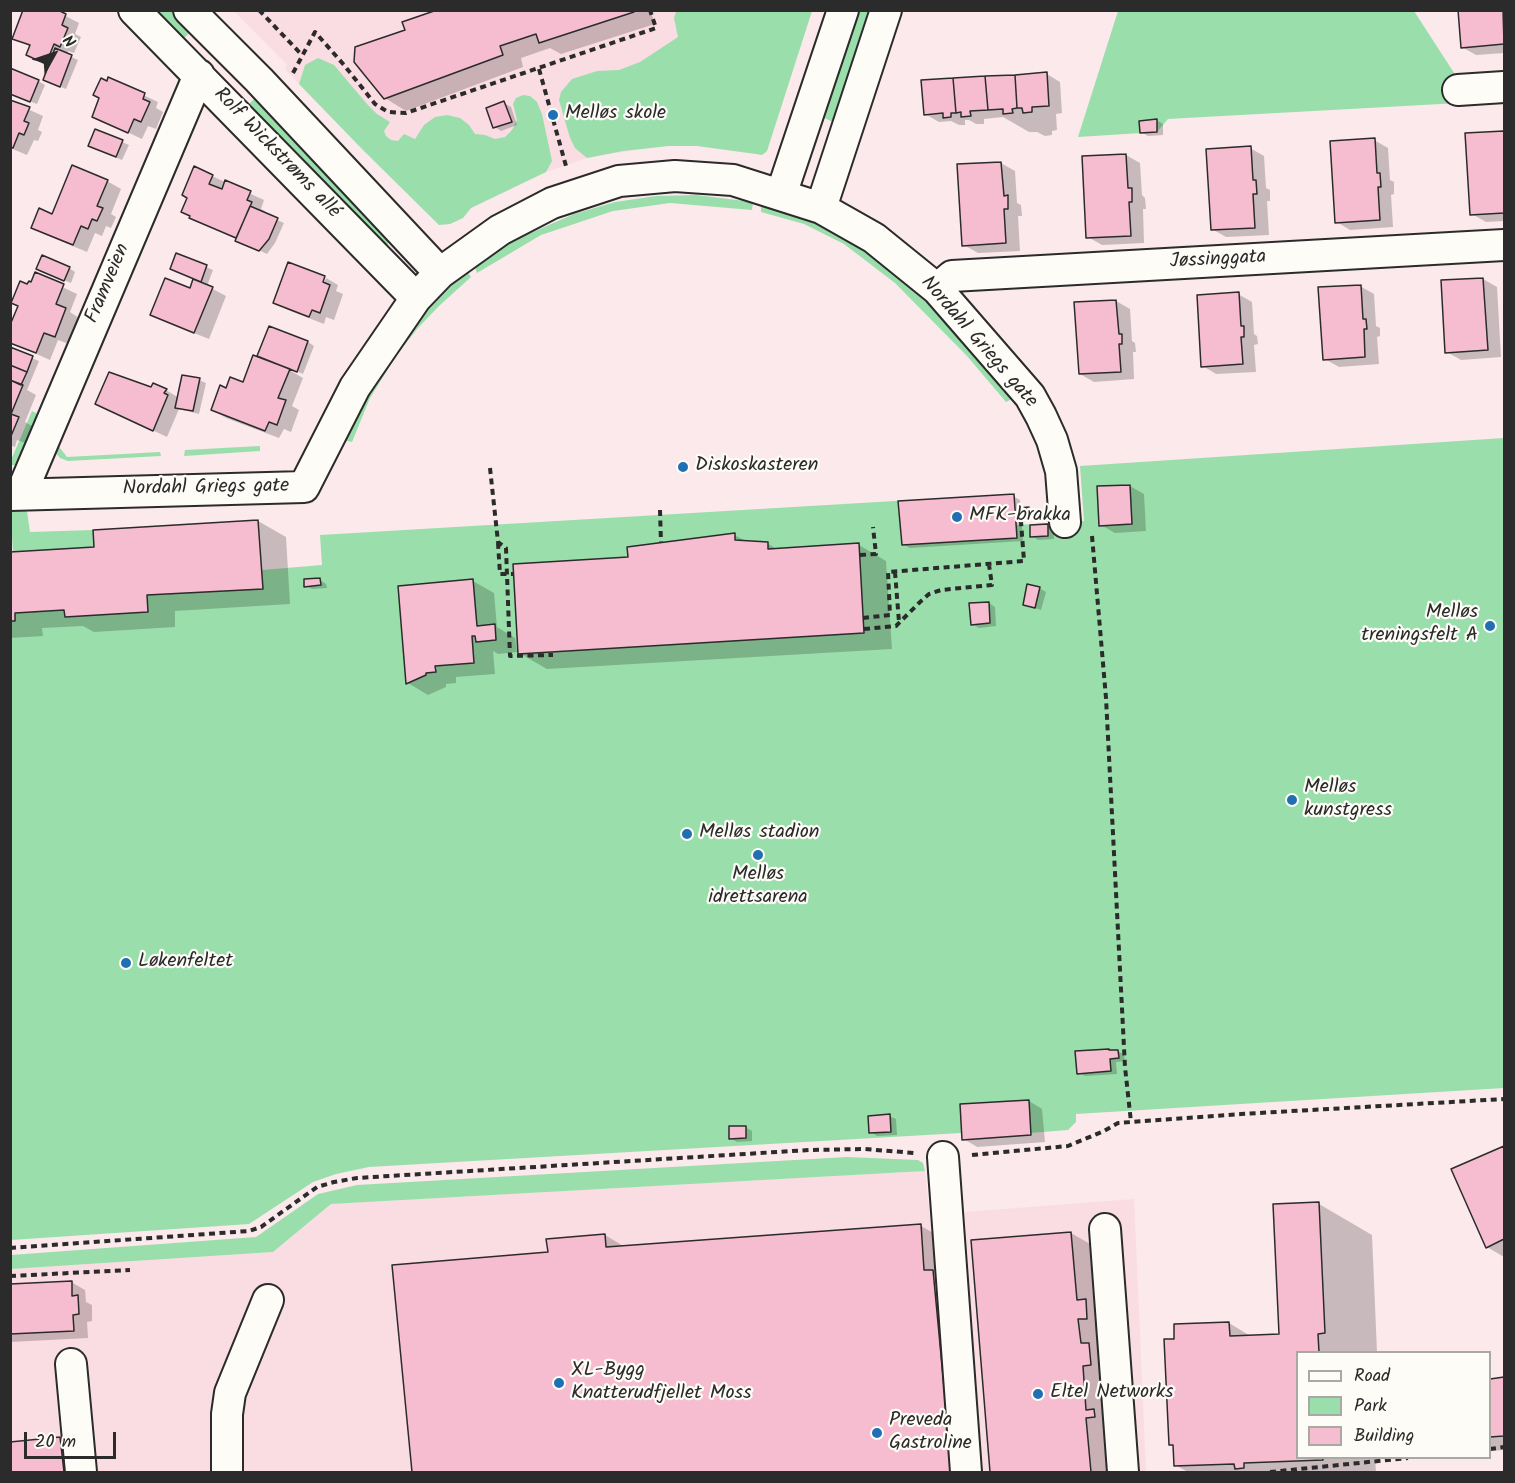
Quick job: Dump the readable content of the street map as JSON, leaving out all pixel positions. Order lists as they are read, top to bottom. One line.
{"streets":{"street":["Rolf Wickstrøms allé","Jøssinggata","Framveien","Nordahl Griegs gate"]},"crossings":[["Rolf Wickstrøms allé","Framveien"],["Rolf Wickstrøms allé","Nordahl Griegs gate"],["Jøssinggata","Nordahl Griegs gate"],["Framveien","Nordahl Griegs gate"]],"places":["Melløs skole","Diskoskasteren","MFK-brakka","Melløs treningsfelt A","Melløs kunstgress","Melløs stadion","Melløs idrettsarena","Løkenfeltet","XL-Bygg Knatterudfjellet Moss","Eltel Networks","Preveda Gastroline"],"legend":["Road","Park","Building"],"scale_bar":"20 m","north":"top right"}
